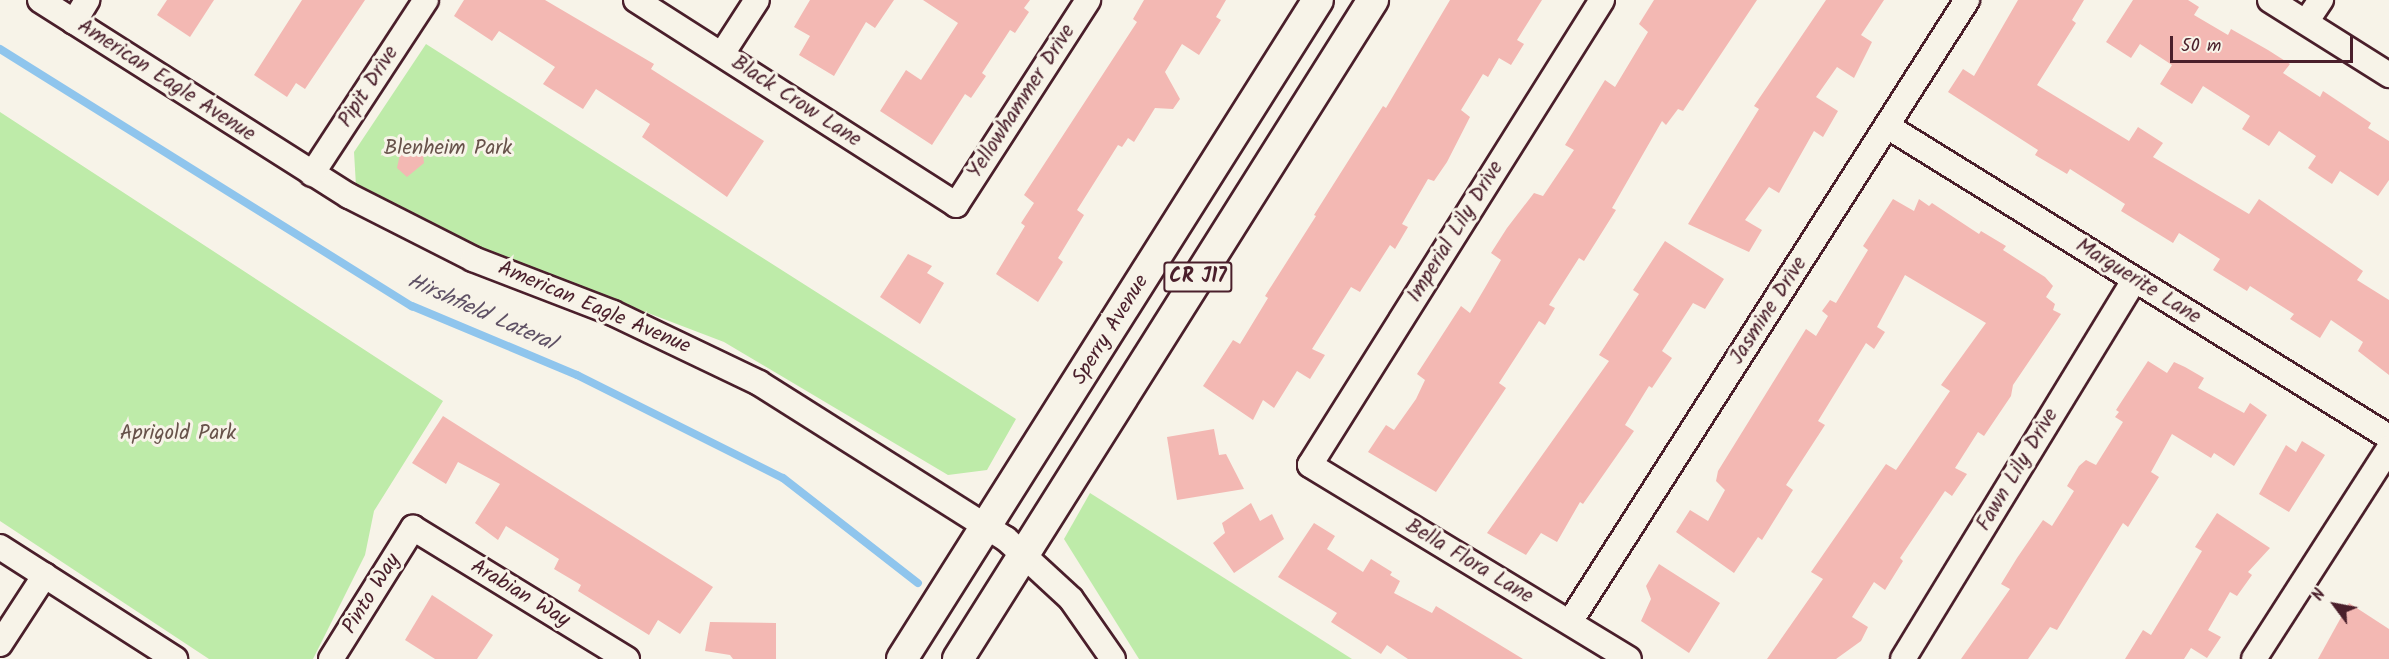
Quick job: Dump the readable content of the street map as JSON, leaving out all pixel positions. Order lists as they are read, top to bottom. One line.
{"streets":{"main road":["CR J17","Sperry Avenue"],"street":["American Eagle Avenue","Pipit Drive","Black Crow Lane","Yellowhammer Drive","Imperial Lily Drive","Marguerite Lane","Jasmine Drive","Fawn Lily Drive","Bella Flora Lane","Pinto Way","Arabian Way"]},"crossings":[["American Eagle Avenue","Pipit Drive"],["American Eagle Avenue","CR J17"],["American Eagle Avenue","Sperry Avenue"],["Black Crow Lane","Yellowhammer Drive"],["Imperial Lily Drive","Bella Flora Lane"],["Marguerite Lane","Jasmine Drive"],["Marguerite Lane","Fawn Lily Drive"],["Jasmine Drive","Bella Flora Lane"],["Pinto Way","Arabian Way"]],"water":["Hirshfield Lateral"],"parks":["Blenheim Park","Aprigold Park"],"scale_bar":"50 m","north":"top left"}
